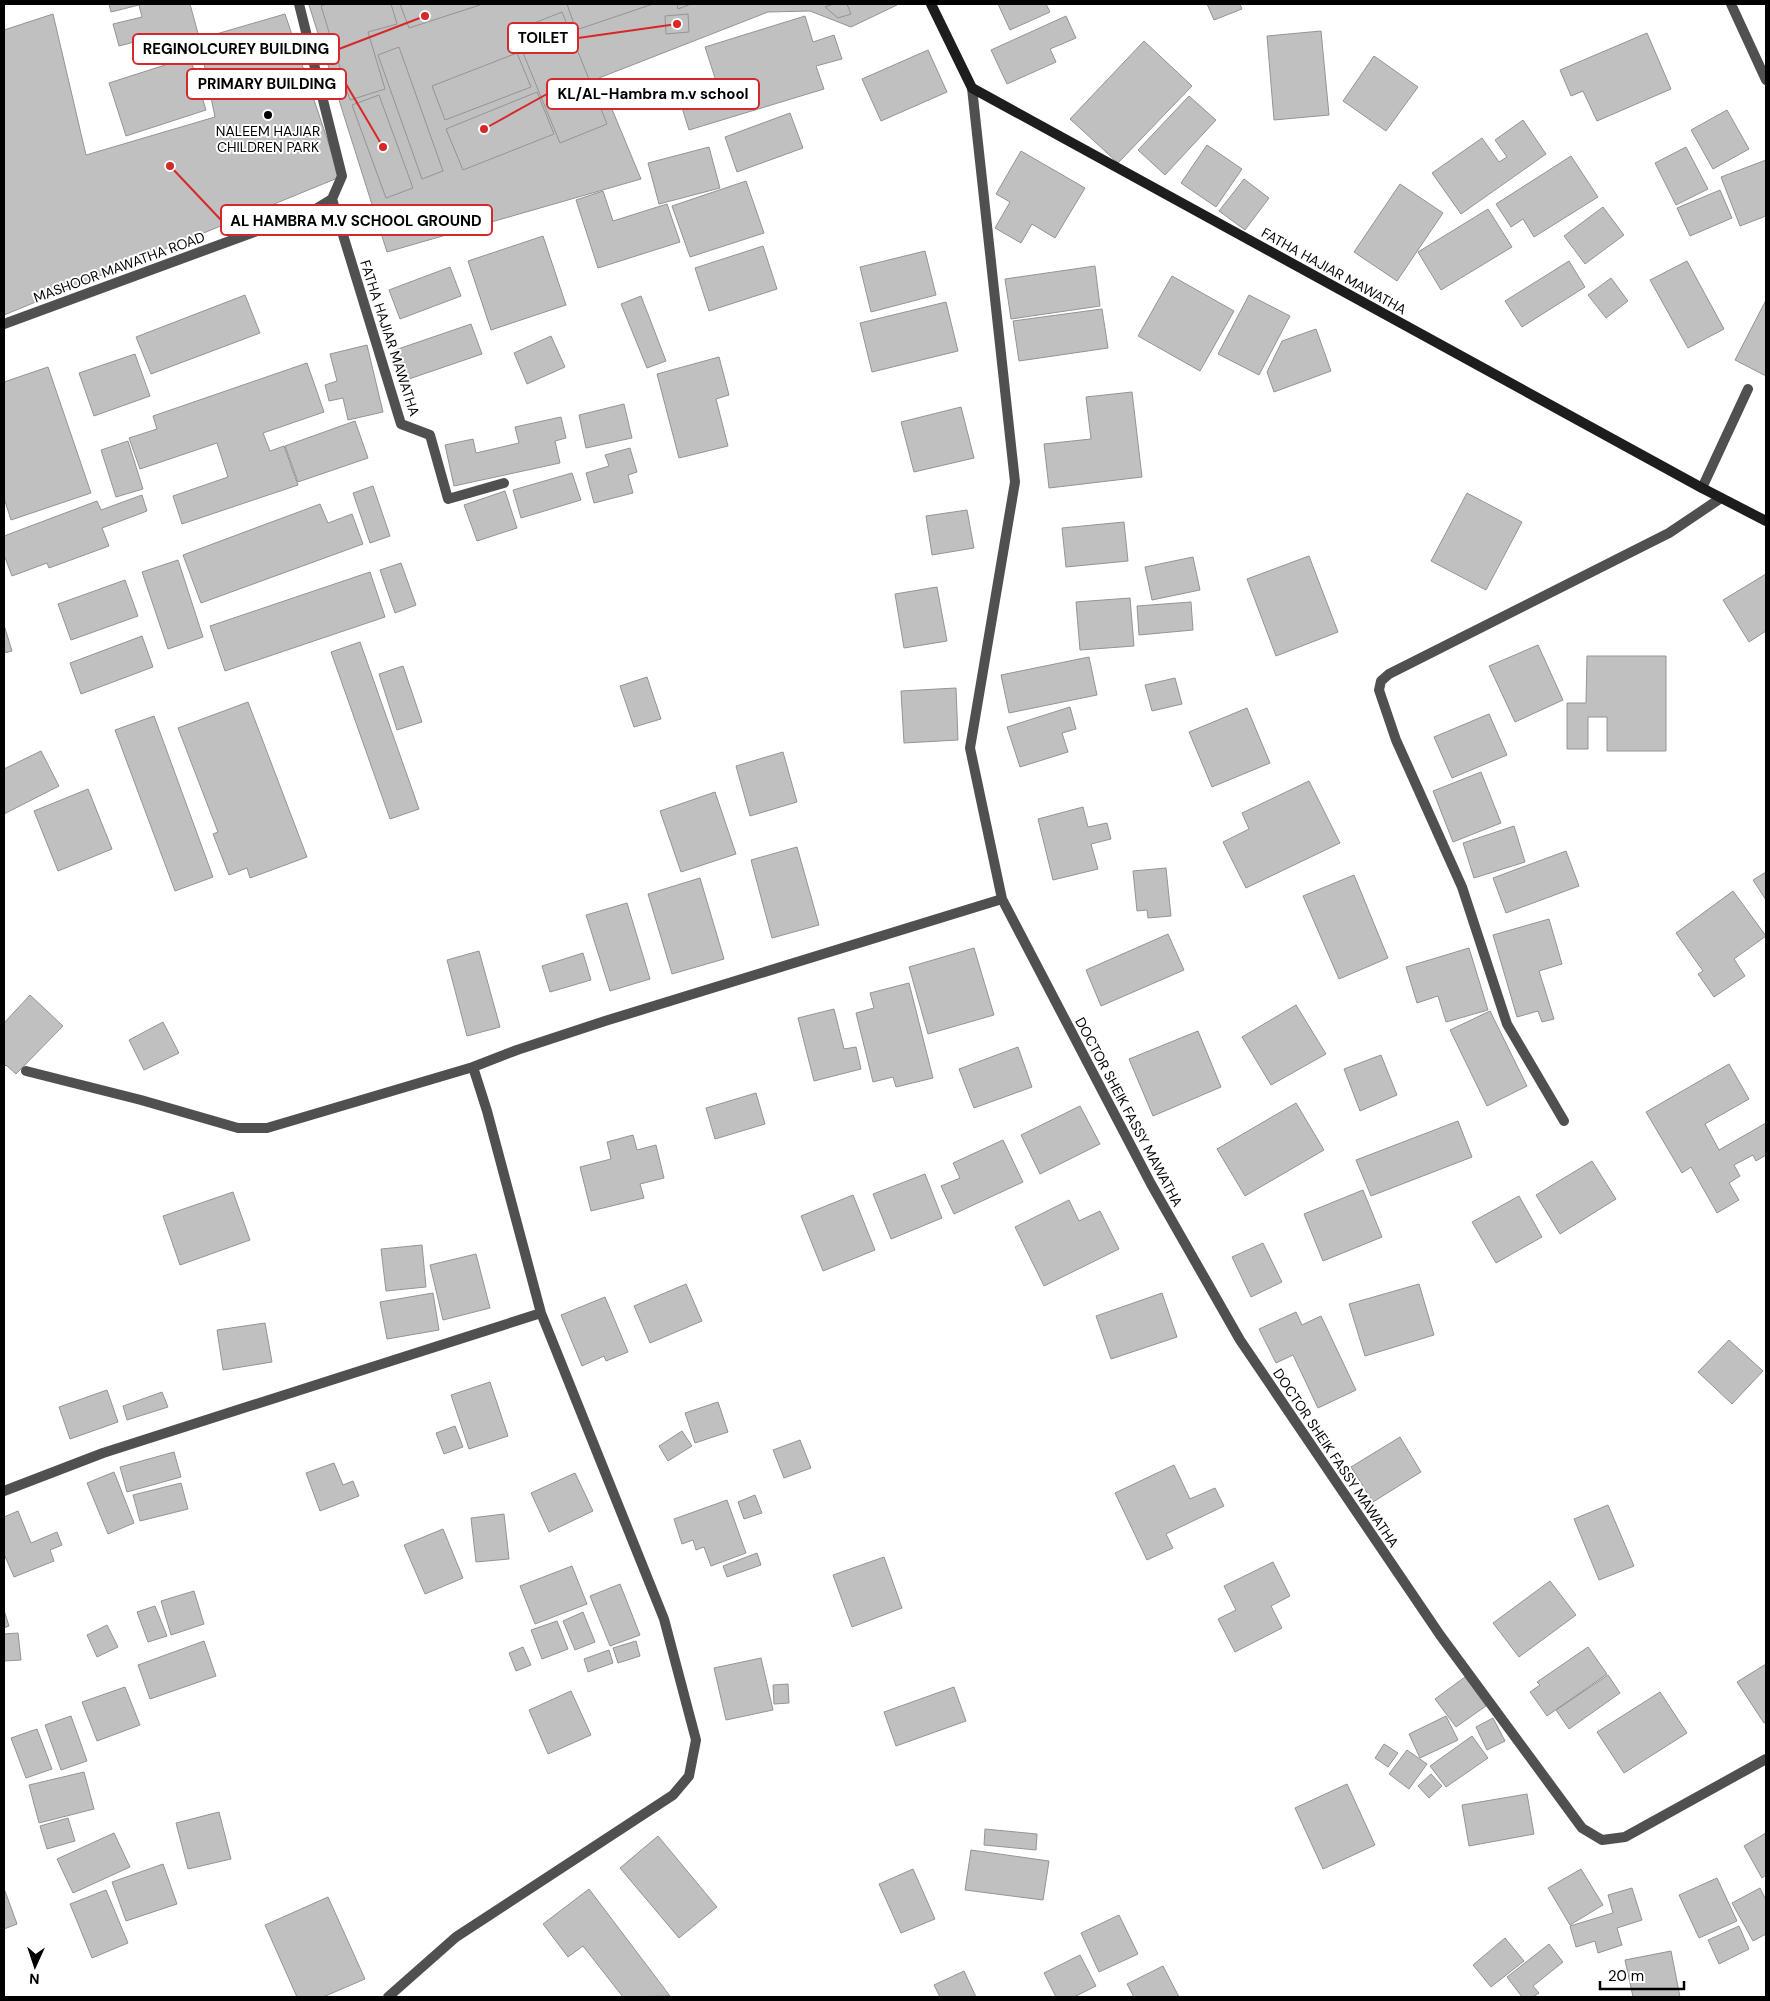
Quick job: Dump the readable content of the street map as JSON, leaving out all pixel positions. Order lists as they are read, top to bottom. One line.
{"streets":{"street":["MASHOOR MAWATHA ROAD","FATHA HAJIAR MAWATHA","DOCTOR SHEIK FASSY MAWATHA"]},"crossings":[["MASHOOR MAWATHA ROAD","FATHA HAJIAR MAWATHA"],["FATHA HAJIAR MAWATHA","DOCTOR SHEIK FASSY MAWATHA"]],"places":["REGINOLCUREY BUILDING","TOILET","NALEEM HAJIAR CHILDREN PARK","KL/AL-Hambra m.v school","PRIMARY BUILDING","AL HAMBRA M.V SCHOOL GROUND"],"scale_bar":"20 m","north":"bottom"}
